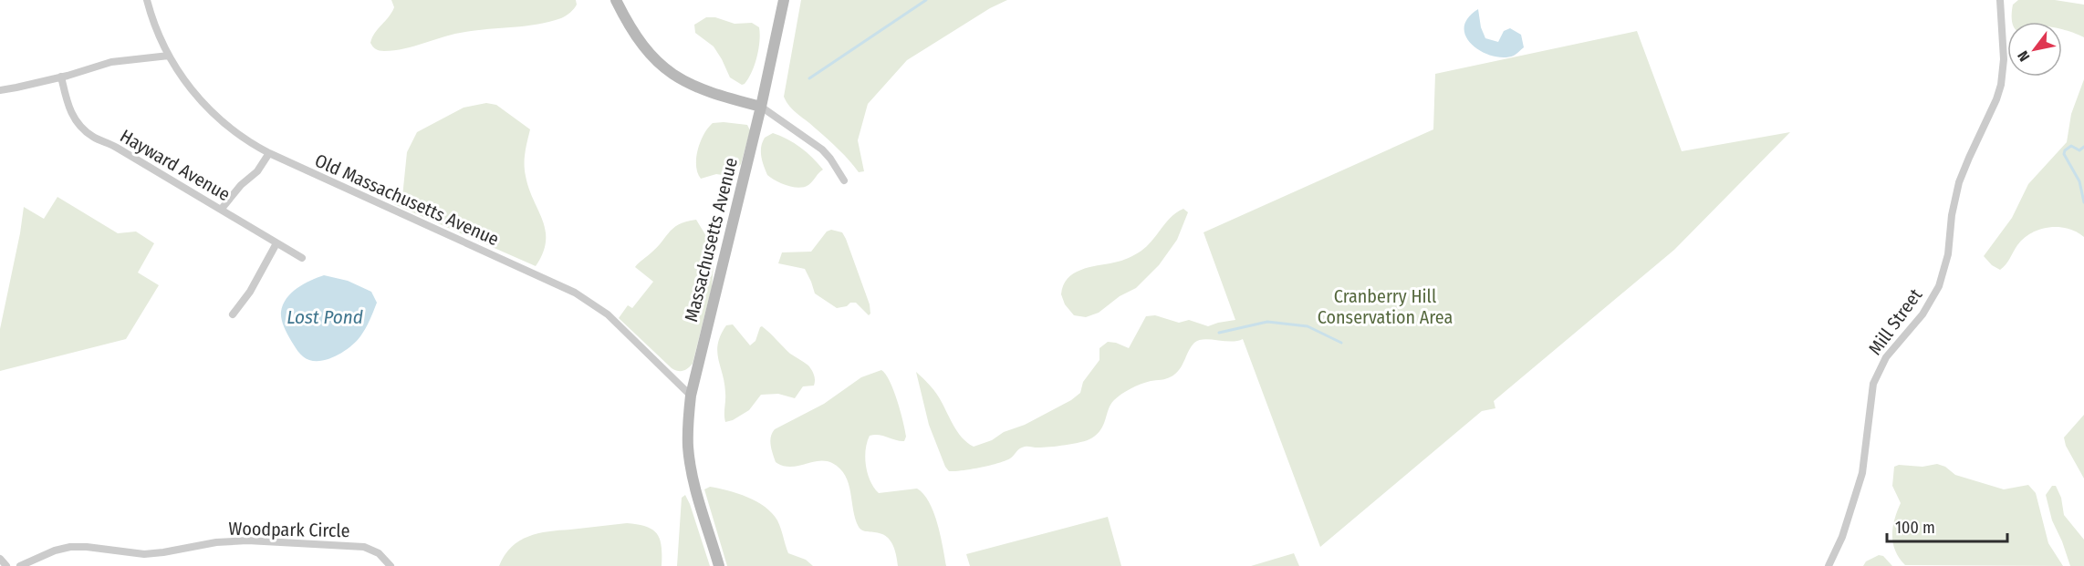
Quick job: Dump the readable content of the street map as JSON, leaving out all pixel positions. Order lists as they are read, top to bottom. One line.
{"streets":{"main road":["Massachusetts Avenue"],"street":["Hayward Avenue","Old Massachusetts Avenue","Mill Street","Woodpark Circle"]},"crossings":[["Old Massachusetts Avenue","Massachusetts Avenue"]],"water":["Lost Pond"],"parks":["Cranberry Hill Conservation Area"],"scale_bar":"100 m","north":"bottom left"}
